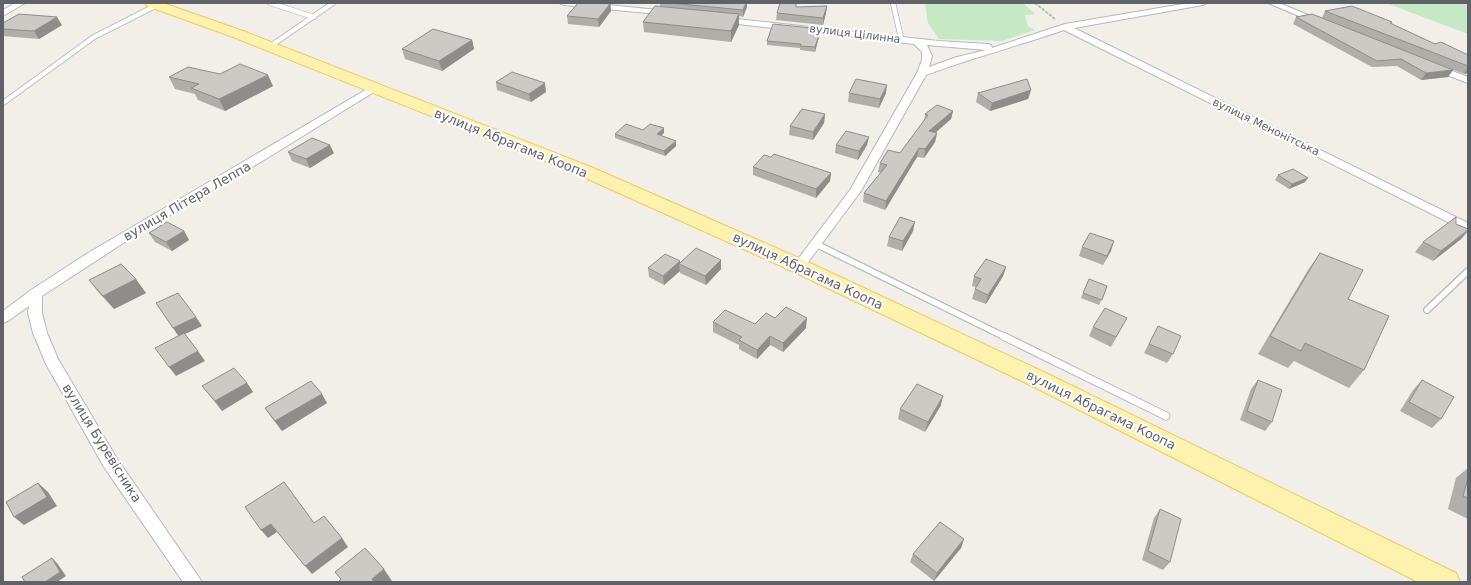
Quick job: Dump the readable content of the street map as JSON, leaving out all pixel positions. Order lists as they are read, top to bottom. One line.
{"streets":{"main road":["вулиця Абрагама Коопа"],"street":["вулиця Цілинна","вулиця Менонітська","вулиця Пітера Леппа","вулиця Буревісника"]},"crossings":[["вулиця Абрагама Коопа","вулиця Пітера Леппа"],["вулиця Пітера Леппа","вулиця Буревісника"]]}
